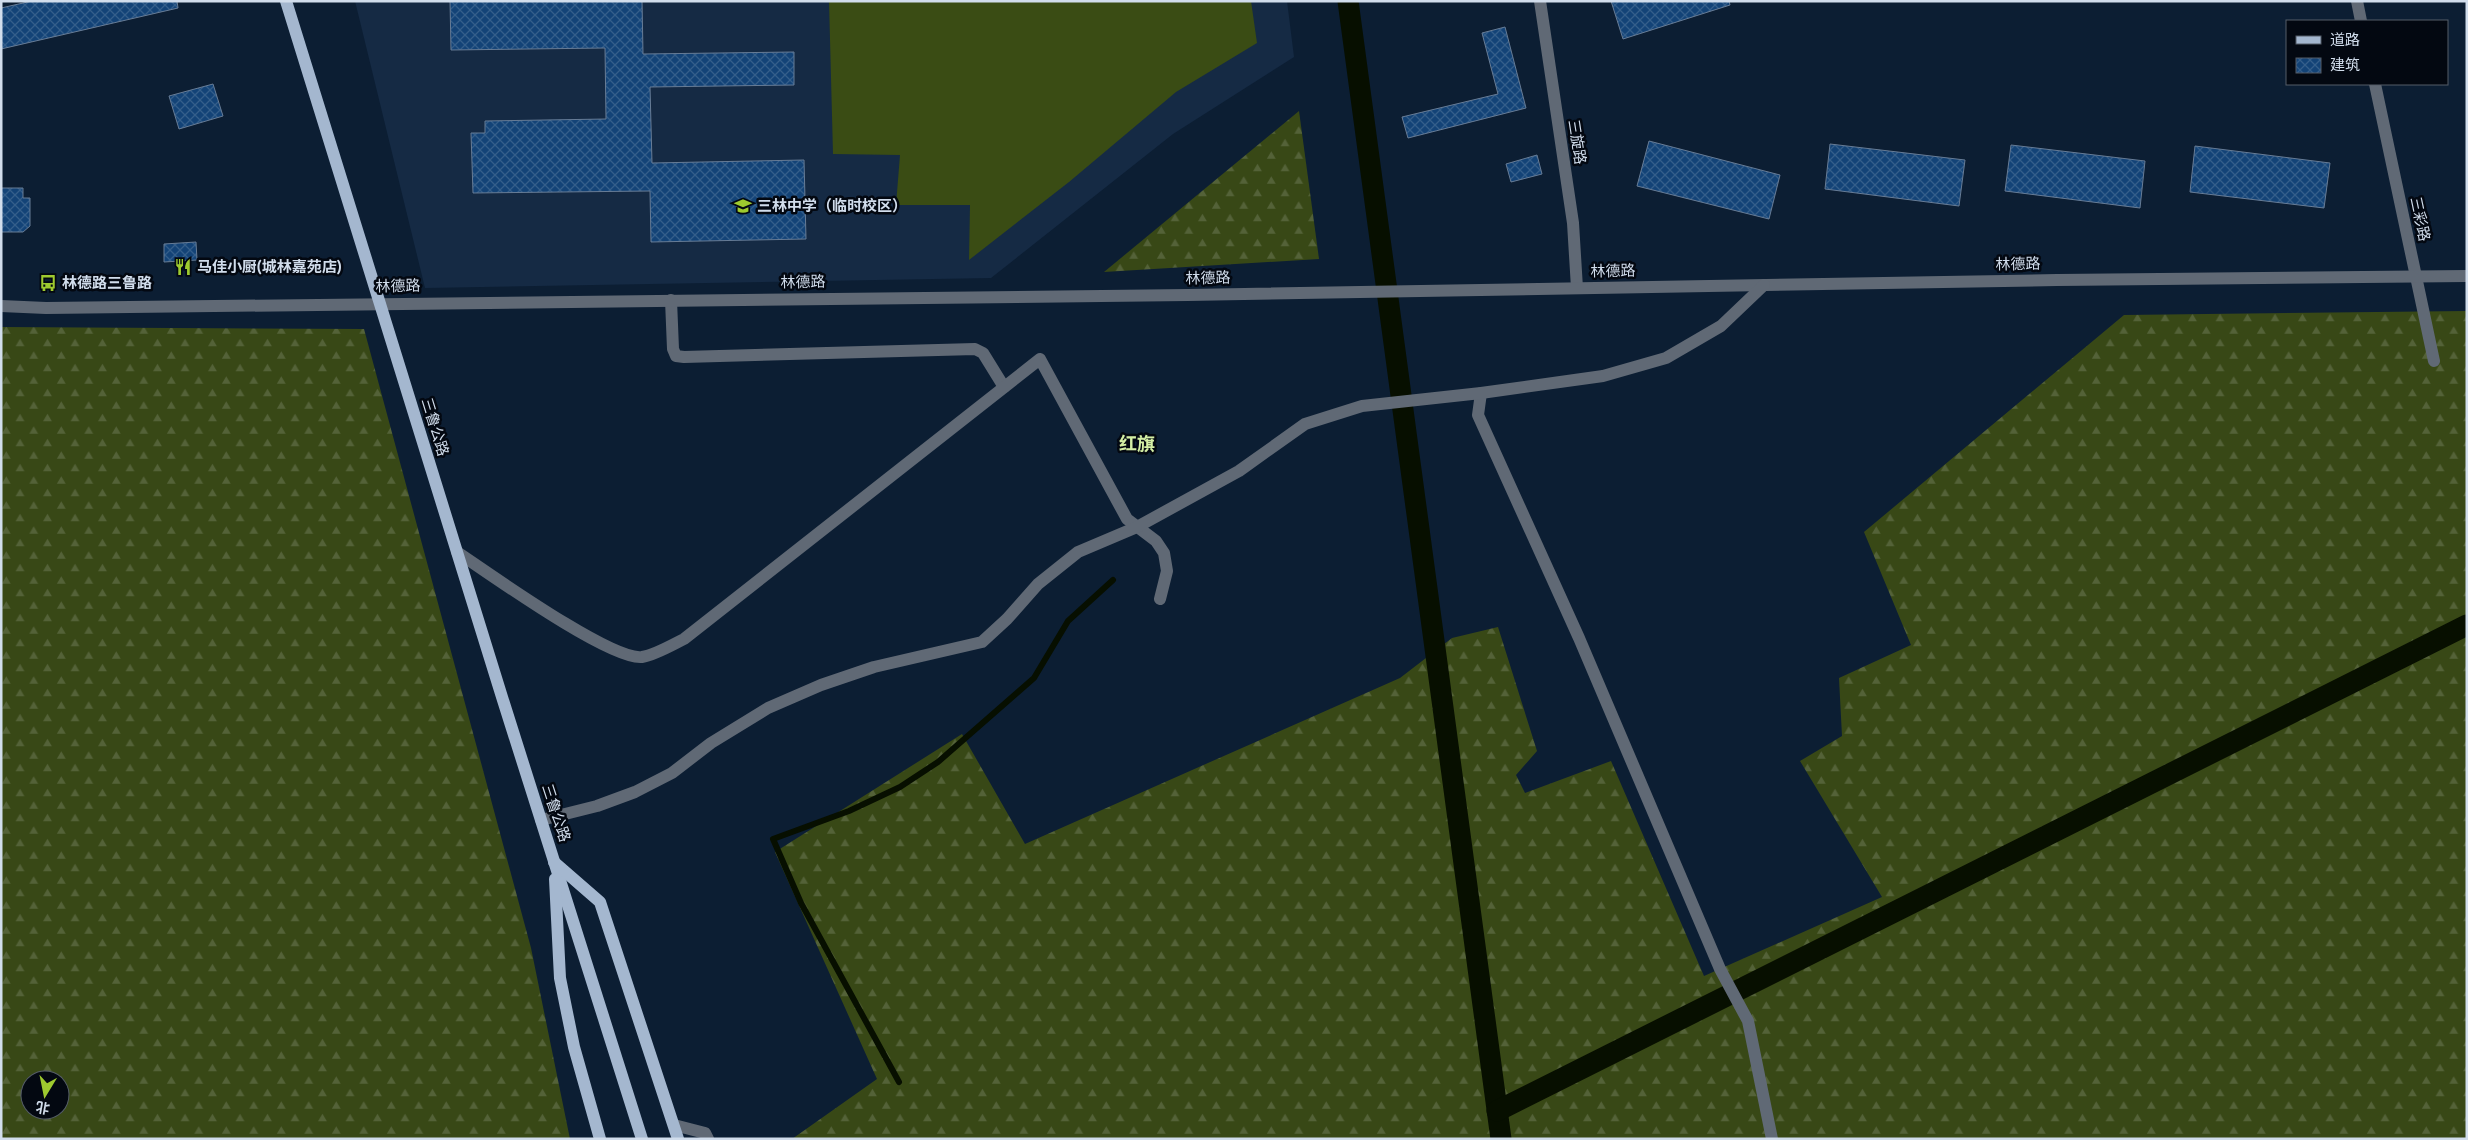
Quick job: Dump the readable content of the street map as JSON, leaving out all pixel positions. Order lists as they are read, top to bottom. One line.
{"streets":{"main road":["三鲁公路"],"street":["三旋路","三彩路","林德路"]},"crossings":[["三旋路","林德路"],["三彩路","林德路"],["林德路","三鲁公路"]],"districts":["红旗"],"places":{"school or university":["三林中学（临时校区）"],"restaurant":["马佳小厨(城林嘉苑店)"],"bus stop":["林德路三鲁路"]},"legend":["道路","建筑"],"north":"bottom"}
